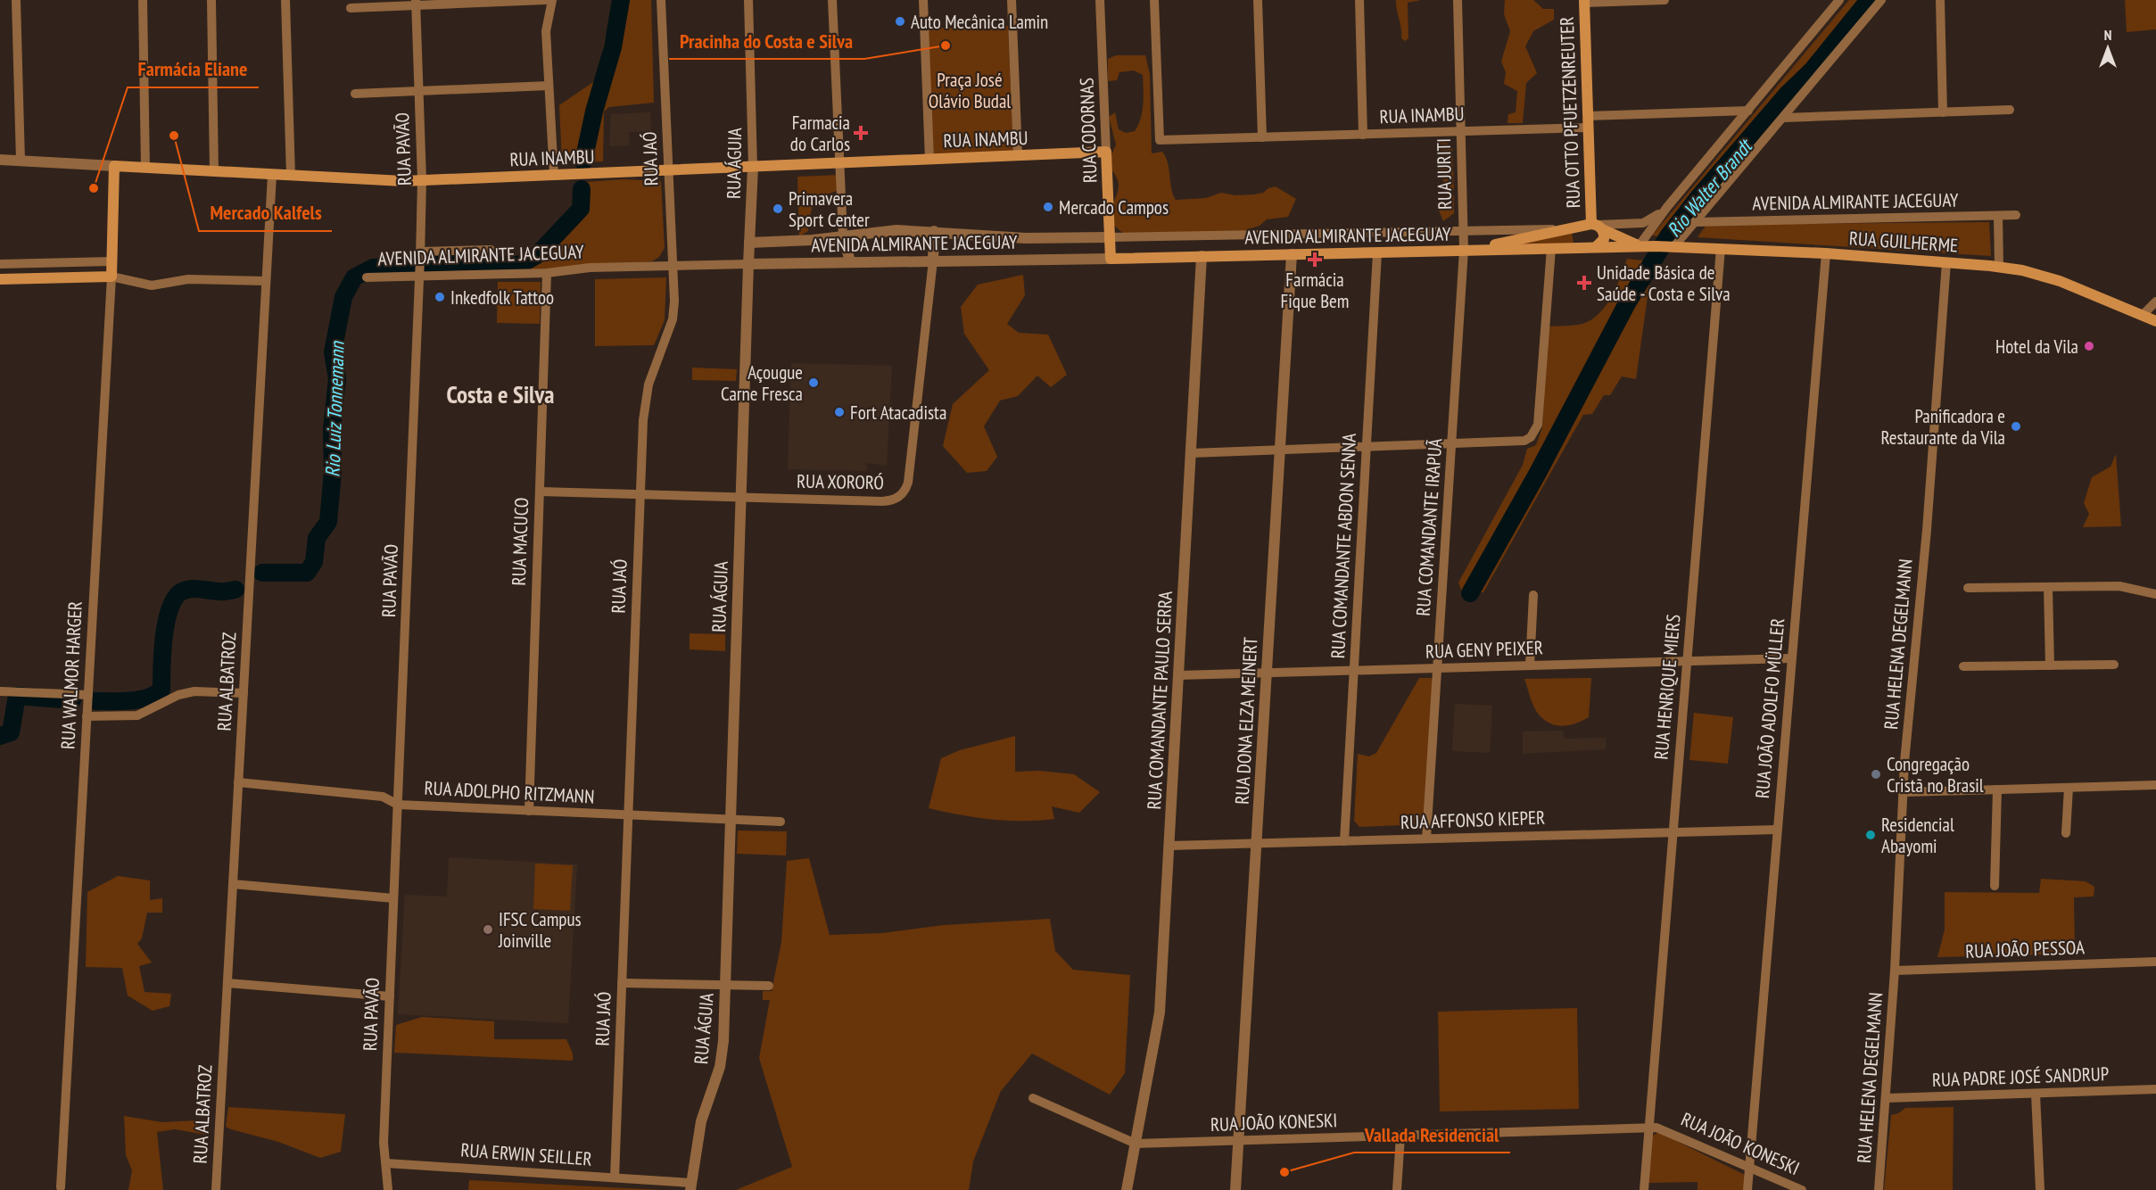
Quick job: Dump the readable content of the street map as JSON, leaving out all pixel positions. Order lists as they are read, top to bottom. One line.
{"streets":{"main road":["RUA OTTO PFUETZENREUTER","RUA INAMBU","RUA CODORNAS","AVENIDA ALMIRANTE JACEGUAY","RUA GUILHERME","RUA WALMOR HARGER"],"street":["RUA PAVÃO","RUA JAÓ","RUA ÁGUIA","RUA JURITI","RUA XORORÓ","RUA COMANDANTE IRAPUÃ","RUA MACUCO","RUA COMANDANTE ABDON SENNA","RUA HELENA DEGELMANN","RUA GENY PEIXER","RUA ALBATROZ","RUA HENRIQUE MIERS","RUA COMANDANTE PAULO SERRA","RUA JOÃO ADOLFO MÜLLER","RUA DONA ELZA MEINERT","RUA ADOLPHO RITZMANN","RUA AFFONSO KIEPER","RUA JOÃO PESSOA","RUA PADRE JOSÉ SANDRUP","RUA JOÃO KONESKI","RUA ERWIN SEILLER"]},"crossings":[["RUA OTTO PFUETZENREUTER","RUA INAMBU"],["RUA OTTO PFUETZENREUTER","AVENIDA ALMIRANTE JACEGUAY"],["RUA OTTO PFUETZENREUTER","RUA GUILHERME"],["RUA INAMBU","RUA CODORNAS"],["RUA INAMBU","RUA PAVÃO"],["RUA INAMBU","RUA JAÓ"],["RUA INAMBU","RUA ÁGUIA"],["RUA INAMBU","RUA JURITI"],["RUA INAMBU","RUA WALMOR HARGER"],["RUA INAMBU","RUA ALBATROZ"],["RUA CODORNAS","AVENIDA ALMIRANTE JACEGUAY"],["RUA PAVÃO","AVENIDA ALMIRANTE JACEGUAY"],["RUA PAVÃO","RUA ADOLPHO RITZMANN"],["RUA PAVÃO","RUA ERWIN SEILLER"],["RUA JAÓ","AVENIDA ALMIRANTE JACEGUAY"],["RUA JAÓ","RUA XORORÓ"],["RUA JAÓ","RUA ADOLPHO RITZMANN"],["RUA JAÓ","RUA ERWIN SEILLER"],["RUA ÁGUIA","AVENIDA ALMIRANTE JACEGUAY"],["RUA ÁGUIA","RUA XORORÓ"],["RUA ÁGUIA","RUA ADOLPHO RITZMANN"],["RUA ÁGUIA","RUA ERWIN SEILLER"],["RUA JURITI","AVENIDA ALMIRANTE JACEGUAY"],["RUA JURITI","RUA COMANDANTE IRAPUÃ"],["AVENIDA ALMIRANTE JACEGUAY","RUA GUILHERME"],["AVENIDA ALMIRANTE JACEGUAY","RUA XORORÓ"],["AVENIDA ALMIRANTE JACEGUAY","RUA COMANDANTE IRAPUÃ"],["AVENIDA ALMIRANTE JACEGUAY","RUA MACUCO"],["AVENIDA ALMIRANTE JACEGUAY","RUA COMANDANTE ABDON SENNA"],["AVENIDA ALMIRANTE JACEGUAY","RUA COMANDANTE PAULO SERRA"],["AVENIDA ALMIRANTE JACEGUAY","RUA DONA ELZA MEINERT"],["RUA GUILHERME","RUA HELENA DEGELMANN"],["RUA GUILHERME","RUA HENRIQUE MIERS"],["RUA GUILHERME","RUA JOÃO ADOLFO MÜLLER"],["RUA XORORÓ","RUA MACUCO"],["RUA COMANDANTE IRAPUÃ","RUA GENY PEIXER"],["RUA COMANDANTE IRAPUÃ","RUA AFFONSO KIEPER"],["RUA MACUCO","RUA ADOLPHO RITZMANN"],["RUA COMANDANTE ABDON SENNA","RUA GENY PEIXER"],["RUA COMANDANTE ABDON SENNA","RUA AFFONSO KIEPER"],["RUA HELENA DEGELMANN","RUA JOÃO PESSOA"],["RUA HELENA DEGELMANN","RUA PADRE JOSÉ SANDRUP"],["RUA GENY PEIXER","RUA HENRIQUE MIERS"],["RUA GENY PEIXER","RUA COMANDANTE PAULO SERRA"],["RUA GENY PEIXER","RUA JOÃO ADOLFO MÜLLER"],["RUA GENY PEIXER","RUA DONA ELZA MEINERT"],["RUA ALBATROZ","RUA ADOLPHO RITZMANN"],["RUA HENRIQUE MIERS","RUA AFFONSO KIEPER"],["RUA HENRIQUE MIERS","RUA JOÃO KONESKI"],["RUA COMANDANTE PAULO SERRA","RUA AFFONSO KIEPER"],["RUA COMANDANTE PAULO SERRA","RUA JOÃO KONESKI"],["RUA JOÃO ADOLFO MÜLLER","RUA AFFONSO KIEPER"],["RUA JOÃO ADOLFO MÜLLER","RUA JOÃO KONESKI"],["RUA DONA ELZA MEINERT","RUA AFFONSO KIEPER"],["RUA DONA ELZA MEINERT","RUA JOÃO KONESKI"]],"districts":["Costa e Silva"],"water":["Rio Walter Brandt","Rio Luiz Tonnemann"],"parks":["Praça José Olávio Budal"],"places":{"other":["Auto Mecânica Lamin","Pracinha do Costa e Silva","Mercado Kalfels","Farmácia Eliane","Mercado Campos","Primavera Sport Center","Inkedfolk Tattoo","Hotel da Vila","Açougue Carne Fresca","Fort Atacadista","Panificadora e Restaurante da Vila","Congregação Cristã no Brasil","Residencial Abayomi","IFSC Campus Joinville","Vallada Residencial"],"health":["Farmacia do Carlos","Farmácia Fique Bem","Unidade Básica de Saúde - Costa e Silva"]},"north":"top"}
